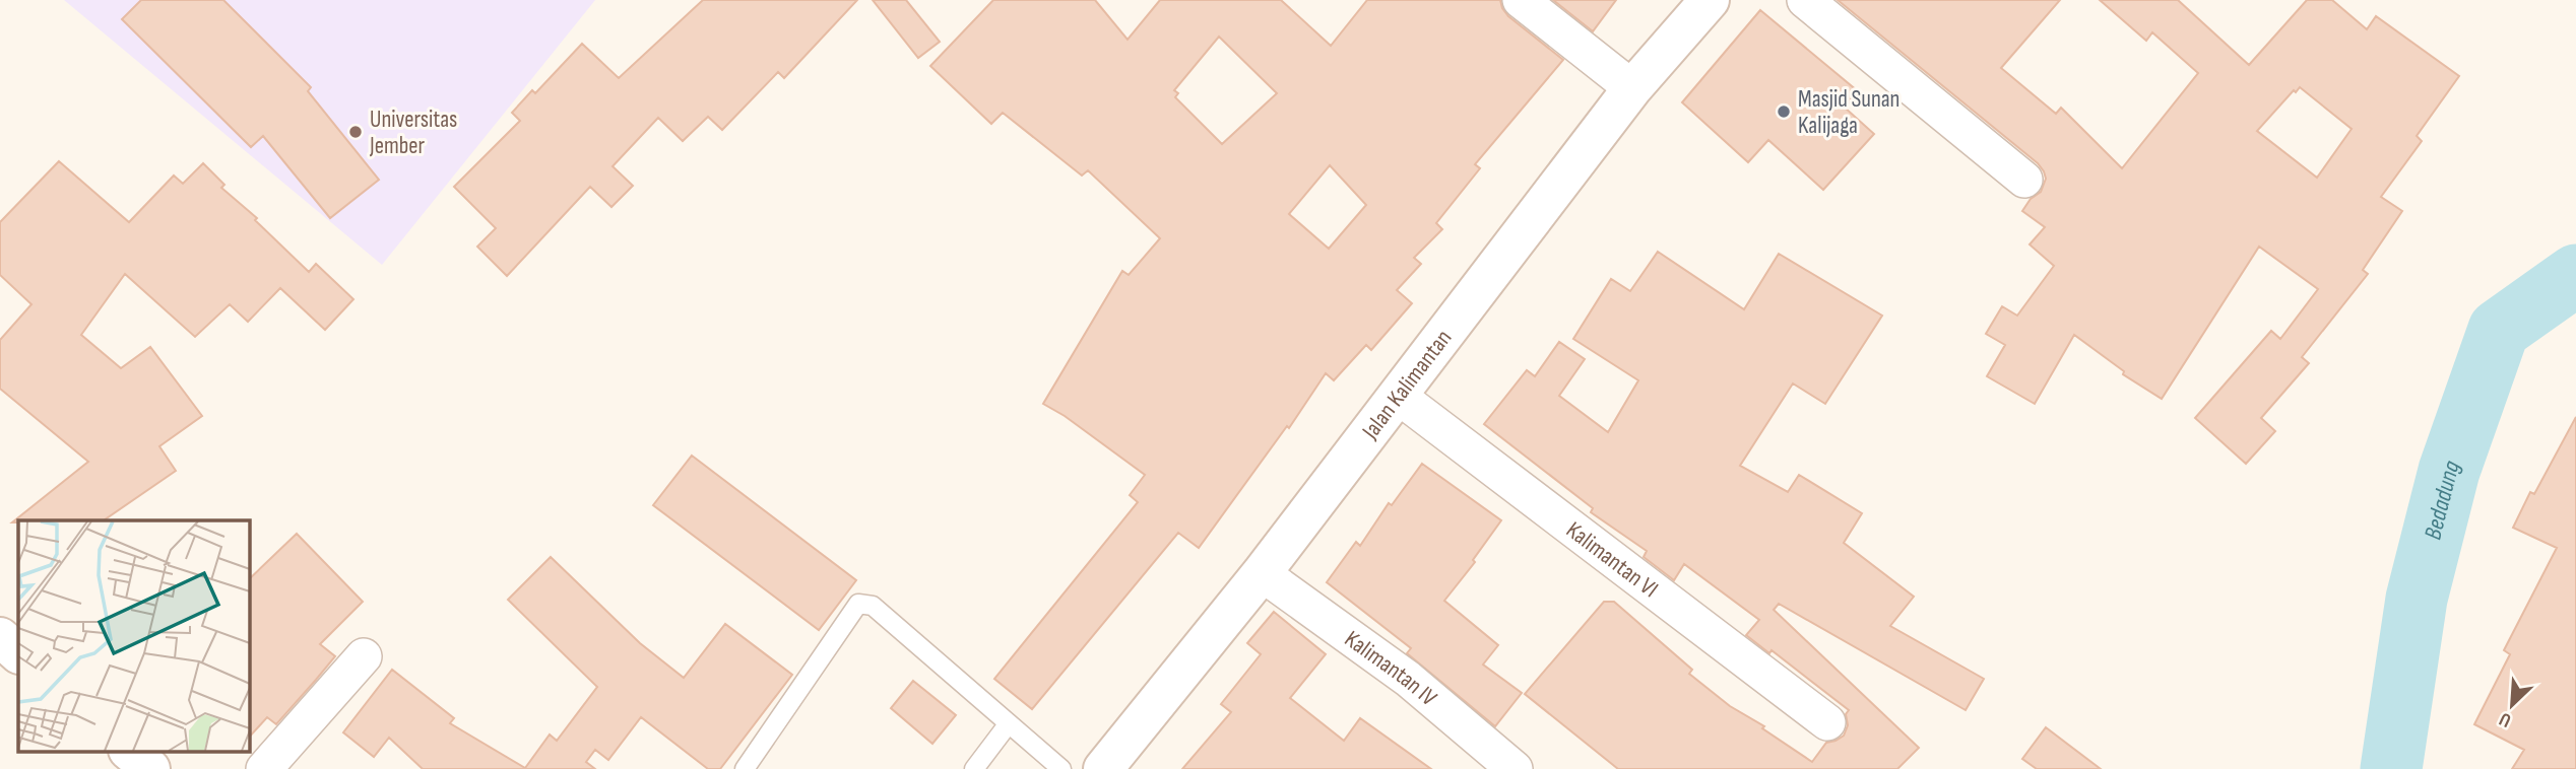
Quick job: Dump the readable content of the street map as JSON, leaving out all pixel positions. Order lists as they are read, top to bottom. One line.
{"streets":{"main road":["Jalan Kalimantan"],"street":["Kalimantan VI","Kalimantan IV"]},"crossings":[["Jalan Kalimantan","Kalimantan VI"],["Jalan Kalimantan","Kalimantan IV"]],"water":["Bedadung"],"places":["Masjid Sunan Kalijaga","Universitas Jember"],"north":"bottom left"}
